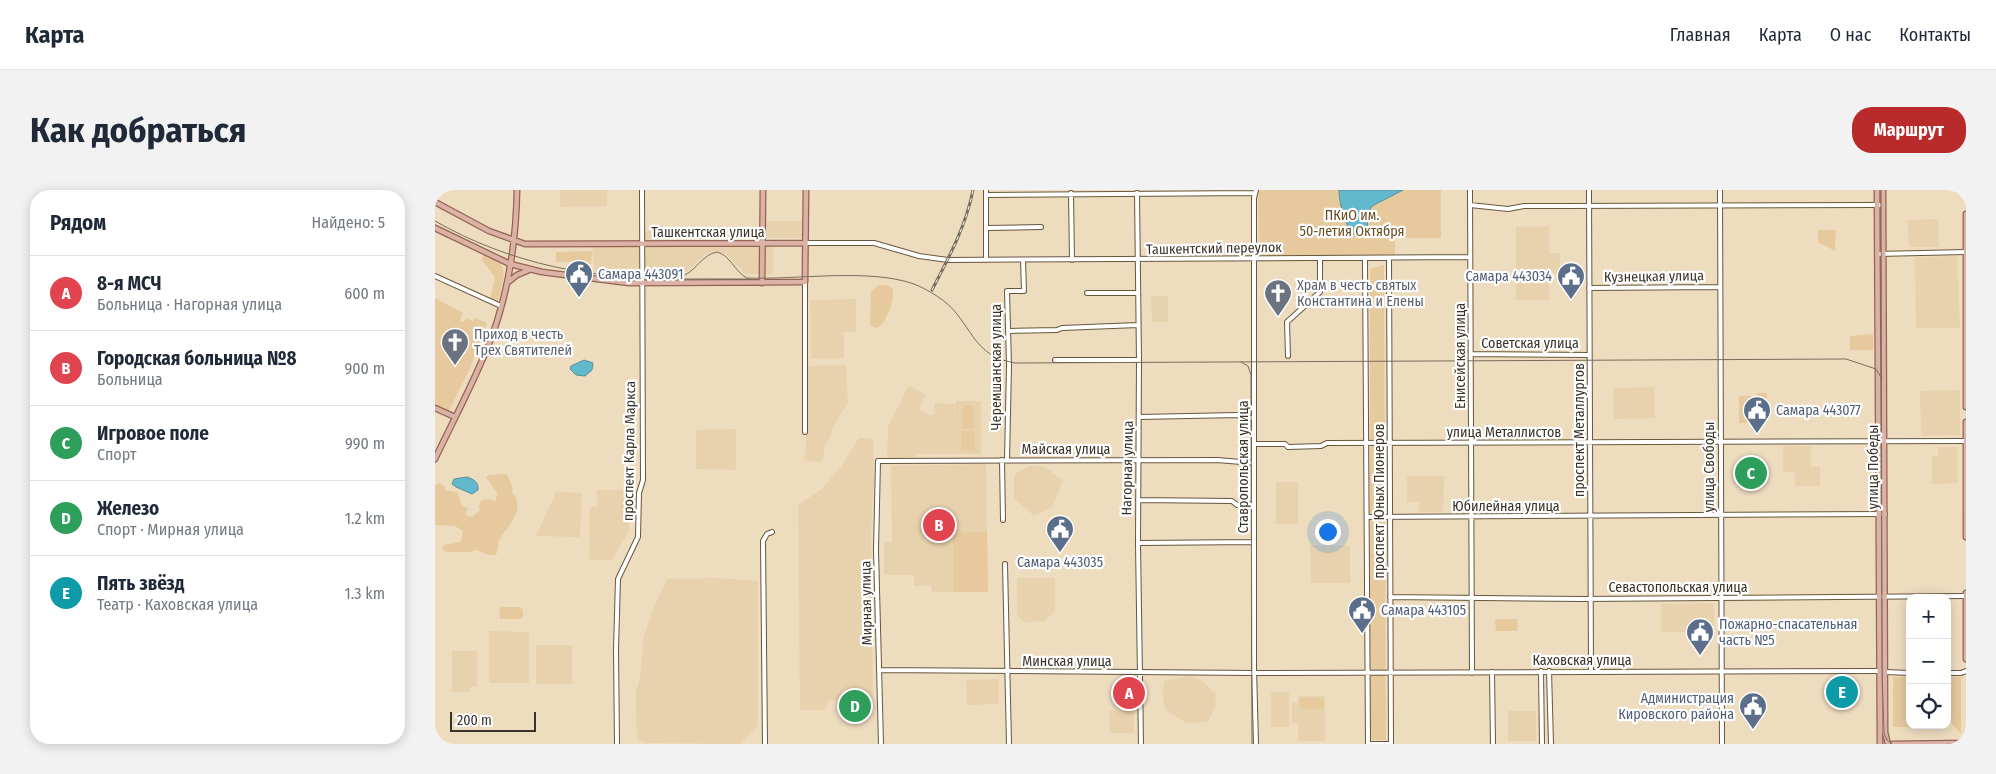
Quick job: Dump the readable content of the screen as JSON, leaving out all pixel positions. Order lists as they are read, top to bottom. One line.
{"streets":{"main road":["Ташкентская улица","улица Победы","Каховская улица"],"street":["Ташкентский переулок","Кузнецкая улица","Советская улица","Енисейская улица","Черемшанская улица","проспект Металлургов","улица Металлистов","Майская улица","проспект Карла Маркса","Ставропольская улица","улица Свободы","Нагорная улица","проспект Юных Пионеров","Юбилейная улица","Севастопольская улица","Мирная улица","Минская улица"]},"crossings":[["Ташкентская улица","Ташкентский переулок"],["Ташкентская улица","проспект Карла Маркса"],["Ташкентский переулок","Енисейская улица"],["Ташкентский переулок","Черемшанская улица"],["Ташкентский переулок","Ставропольская улица"],["Ташкентский переулок","Нагорная улица"],["Ташкентский переулок","проспект Юных Пионеров"],["Кузнецкая улица","проспект Металлургов"],["Кузнецкая улица","улица Свободы"],["Советская улица","Енисейская улица"],["Советская улица","проспект Металлургов"],["Енисейская улица","улица Металлистов"],["Енисейская улица","Юбилейная улица"],["Енисейская улица","Севастопольская улица"],["Енисейская улица","Каховская улица"],["Черемшанская улица","Майская улица"],["проспект Металлургов","улица Металлистов"],["проспект Металлургов","Юбилейная улица"],["проспект Металлургов","Севастопольская улица"],["проспект Металлургов","Каховская улица"],["улица Металлистов","Ставропольская улица"],["улица Металлистов","улица Свободы"],["улица Металлистов","улица Победы"],["улица Металлистов","проспект Юных Пионеров"],["Майская улица","Ставропольская улица"],["Майская улица","Нагорная улица"],["Майская улица","Мирная улица"],["Ставропольская улица","Каховская улица"],["Ставропольская улица","Минская улица"],["улица Свободы","Юбилейная улица"],["улица Свободы","Севастопольская улица"],["улица Свободы","Каховская улица"],["улица Победы","Юбилейная улица"],["улица Победы","Севастопольская улица"],["улица Победы","Каховская улица"],["Нагорная улица","Минская улица"],["проспект Юных Пионеров","Юбилейная улица"],["проспект Юных Пионеров","Севастопольская улица"],["проспект Юных Пионеров","Каховская улица"],["Мирная улица","Минская улица"],["Каховская улица","Минская улица"]],"parks":["ПКиО им. 50-летия Октября"],"places":{"public building":["Самара 443091","Самара 443034","Самара 443077","Самара 443035","Самара 443105","Пожарно-спасательная часть №5","Администрация Кировского района"],"church":["Храм в честь святых Константина и Елены","Приход в честь Трех Святителей"]},"scale_bar":"200 m","page":{"header":"Карта","nav":["Главная","Карта","О нас","Контакты"],"buttons":"Маршрут","title":"Как добраться","heading":["Рядом","Найдено: 5"],"list":[{"mark":"A","name":"8-я МСЧ","note":"Больница · Нагорная улица","value":"600 m"},{"mark":"B","name":"Городская больница №8","note":"Больница","value":"900 m"},{"mark":"C","name":"Игровое поле","note":"Спорт","value":"990 m"},{"mark":"D","name":"Железо","note":"Спорт · Мирная улица","value":"1.2 km"},{"mark":"E","name":"Пять звёзд","note":"Театр · Каховская улица","value":"1.3 km"}],"pins":["C","B","E","A","D"],"map_buttons":["+","−"],"scale":"200 m"}}
